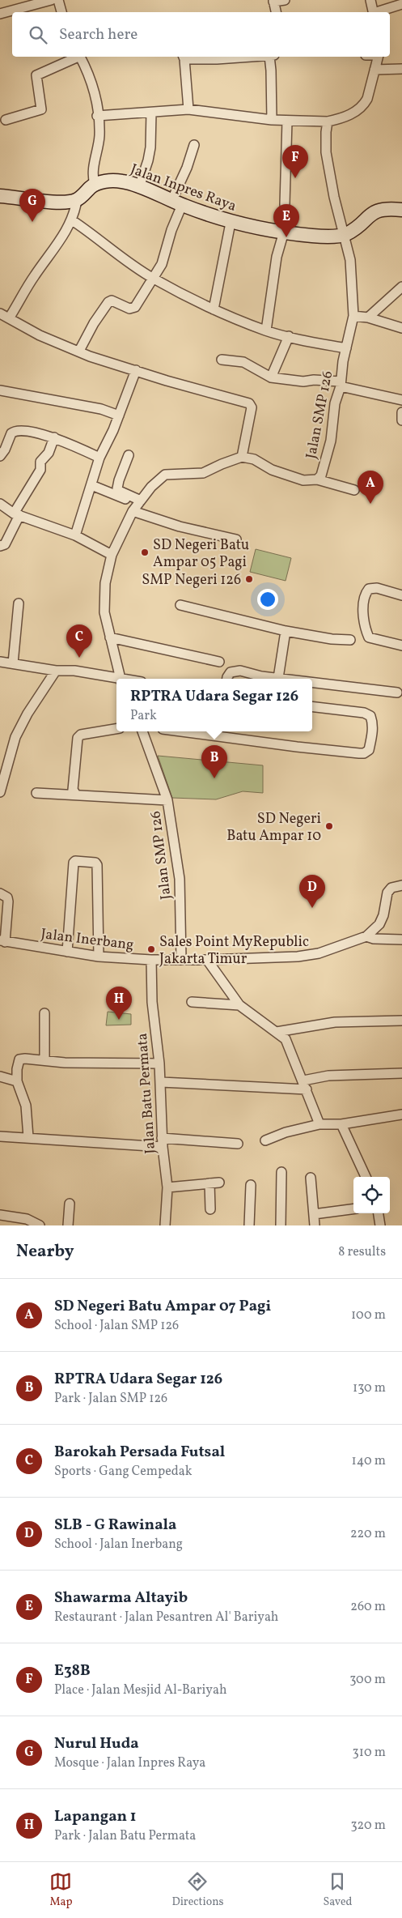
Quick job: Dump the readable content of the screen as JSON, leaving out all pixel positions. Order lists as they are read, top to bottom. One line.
{"streets":{"street":["Jalan Inpres Raya","Jalan SMP 126","Jalan Inerbang","Jalan Batu Permata"]},"crossings":[["Jalan Inpres Raya","Jalan SMP 126"],["Jalan SMP 126","Jalan Inerbang"],["Jalan Inerbang","Jalan Batu Permata"]],"places":["SD Negeri Batu Ampar 05 Pagi","SMP Negeri 126","SD Negeri Batu Ampar 10","Sales Point MyRepublic Jakarta Timur"],"page":{"search":"Search here","pins":["F","G","E","A","C","B","D","H"],"popup":["RPTRA Udara Segar 126","Park"],"heading":["Nearby","8 results"],"list":[{"mark":"A","name":"SD Negeri Batu Ampar 07 Pagi","note":"School · Jalan SMP 126","value":"100 m"},{"mark":"B","name":"RPTRA Udara Segar 126","note":"Park · Jalan SMP 126","value":"130 m"},{"mark":"C","name":"Barokah Persada Futsal","note":"Sports · Gang Cempedak","value":"140 m"},{"mark":"D","name":"SLB - G Rawinala","note":"School · Jalan Inerbang","value":"220 m"},{"mark":"E","name":"Shawarma Altayib","note":"Restaurant · Jalan Pesantren Al' Bariyah","value":"260 m"},{"mark":"F","name":"E38B","note":"Place · Jalan Mesjid Al-Bariyah","value":"300 m"},{"mark":"G","name":"Nurul Huda","note":"Mosque · Jalan Inpres Raya","value":"310 m"},{"mark":"H","name":"Lapangan 1","note":"Park · Jalan Batu Permata","value":"320 m"}],"nav":["Map","Directions","Saved"]}}
